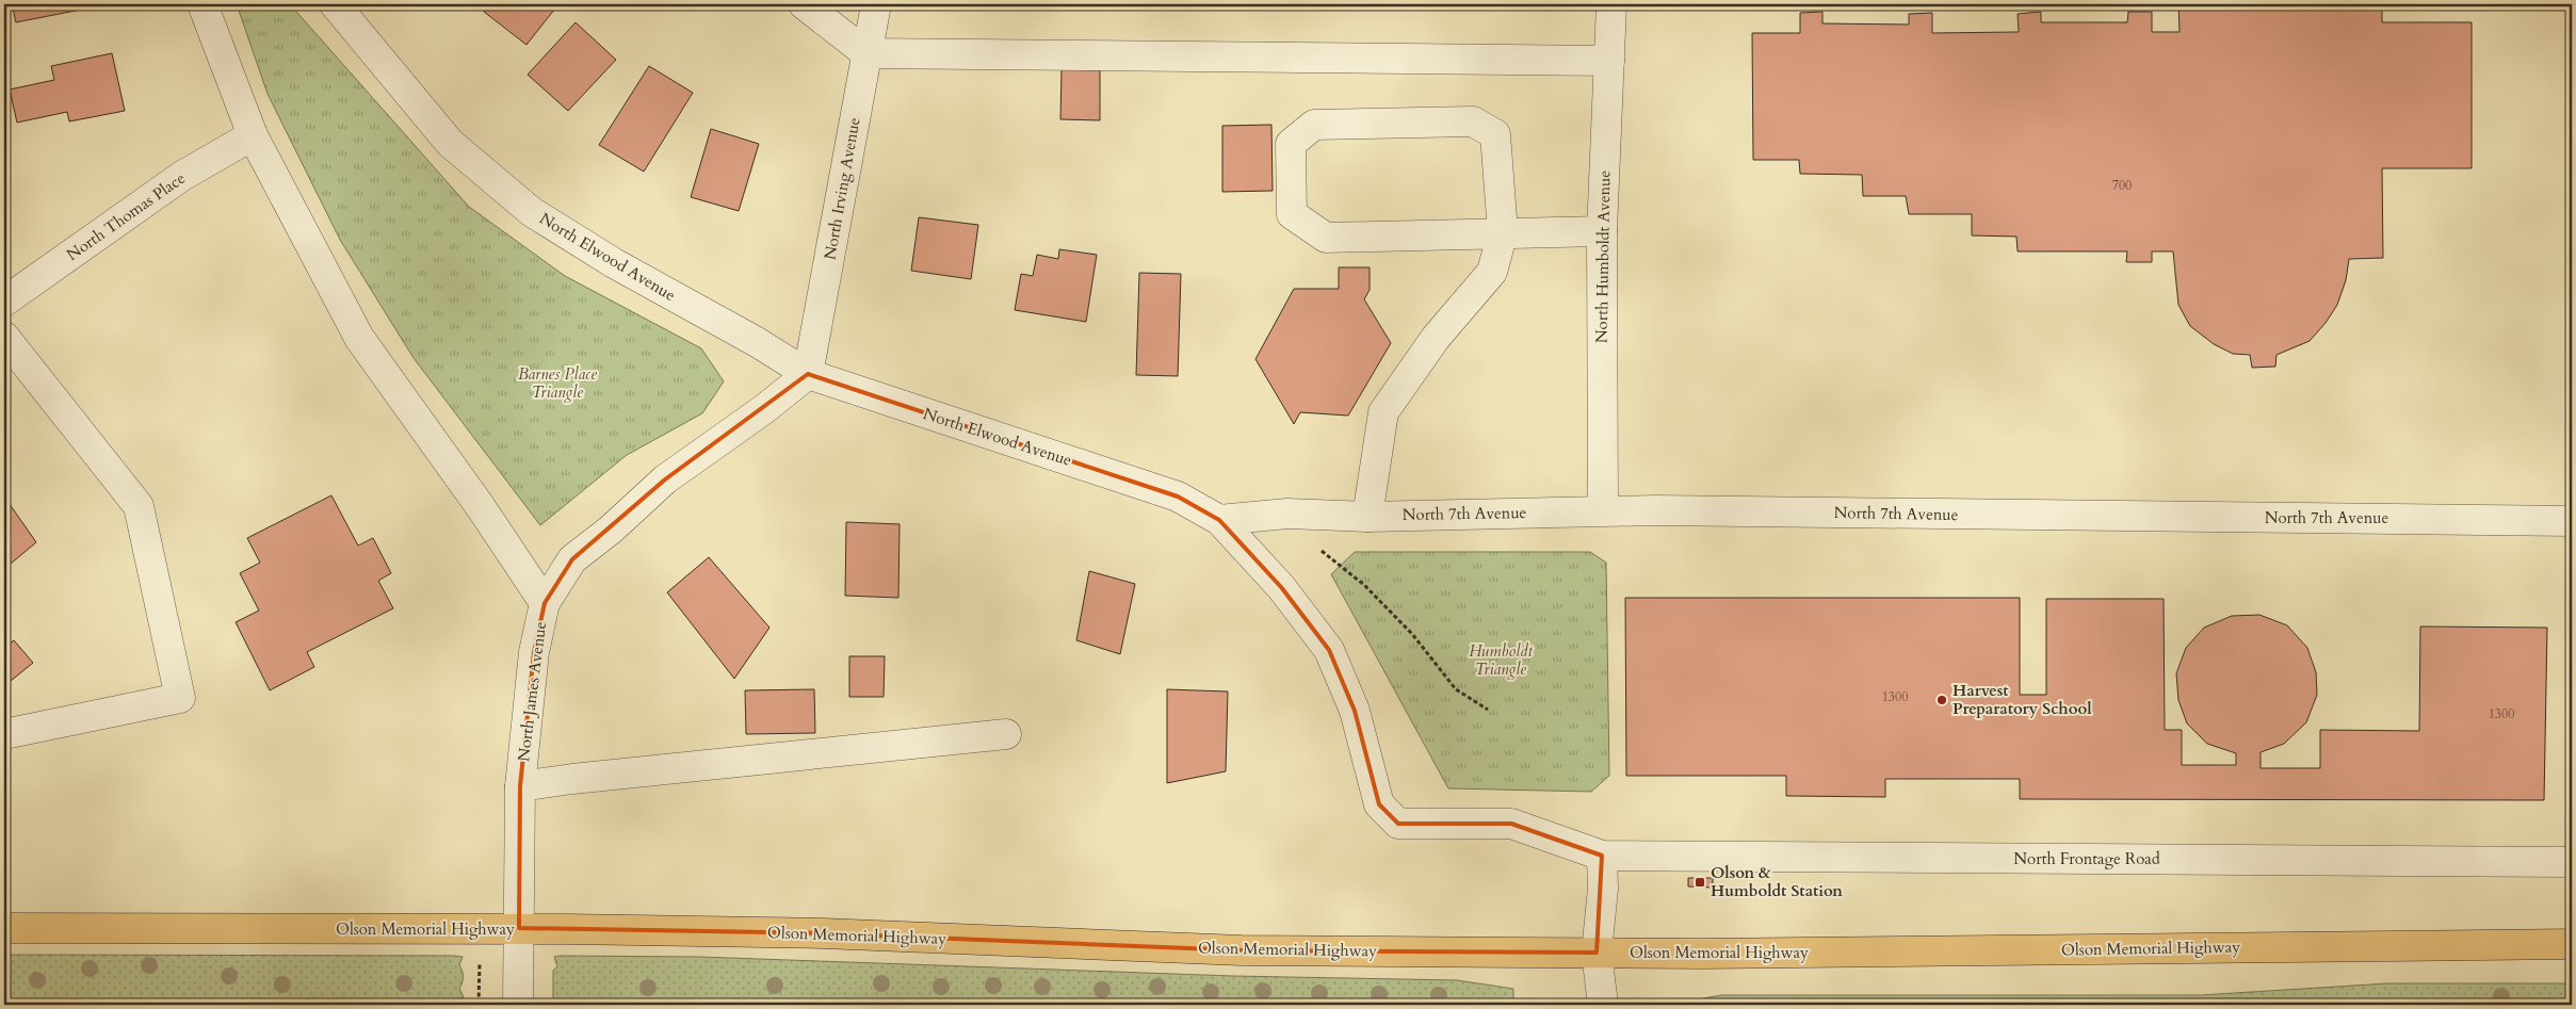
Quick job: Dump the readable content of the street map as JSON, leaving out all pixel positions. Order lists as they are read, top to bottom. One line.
{"streets":{"main road":["Olson Memorial Highway"],"street":["North Irving Avenue","North Thomas Place","North Elwood Avenue","North Humboldt Avenue","North 7th Avenue","North James Avenue","North Frontage Road"]},"crossings":[["North Irving Avenue","North Elwood Avenue"],["North Irving Avenue","North James Avenue"],["North Elwood Avenue","North 7th Avenue"],["North Elwood Avenue","North James Avenue"],["North Elwood Avenue","North Frontage Road"],["North Humboldt Avenue","North 7th Avenue"],["North James Avenue","Olson Memorial Highway"]],"parks":["Barnes Place Triangle","Humboldt Triangle"],"places":{"other":["Harvest Preparatory School"],"transit":["Olson & Humboldt Station"]},"house_numbers":["700","1300","1300"]}
